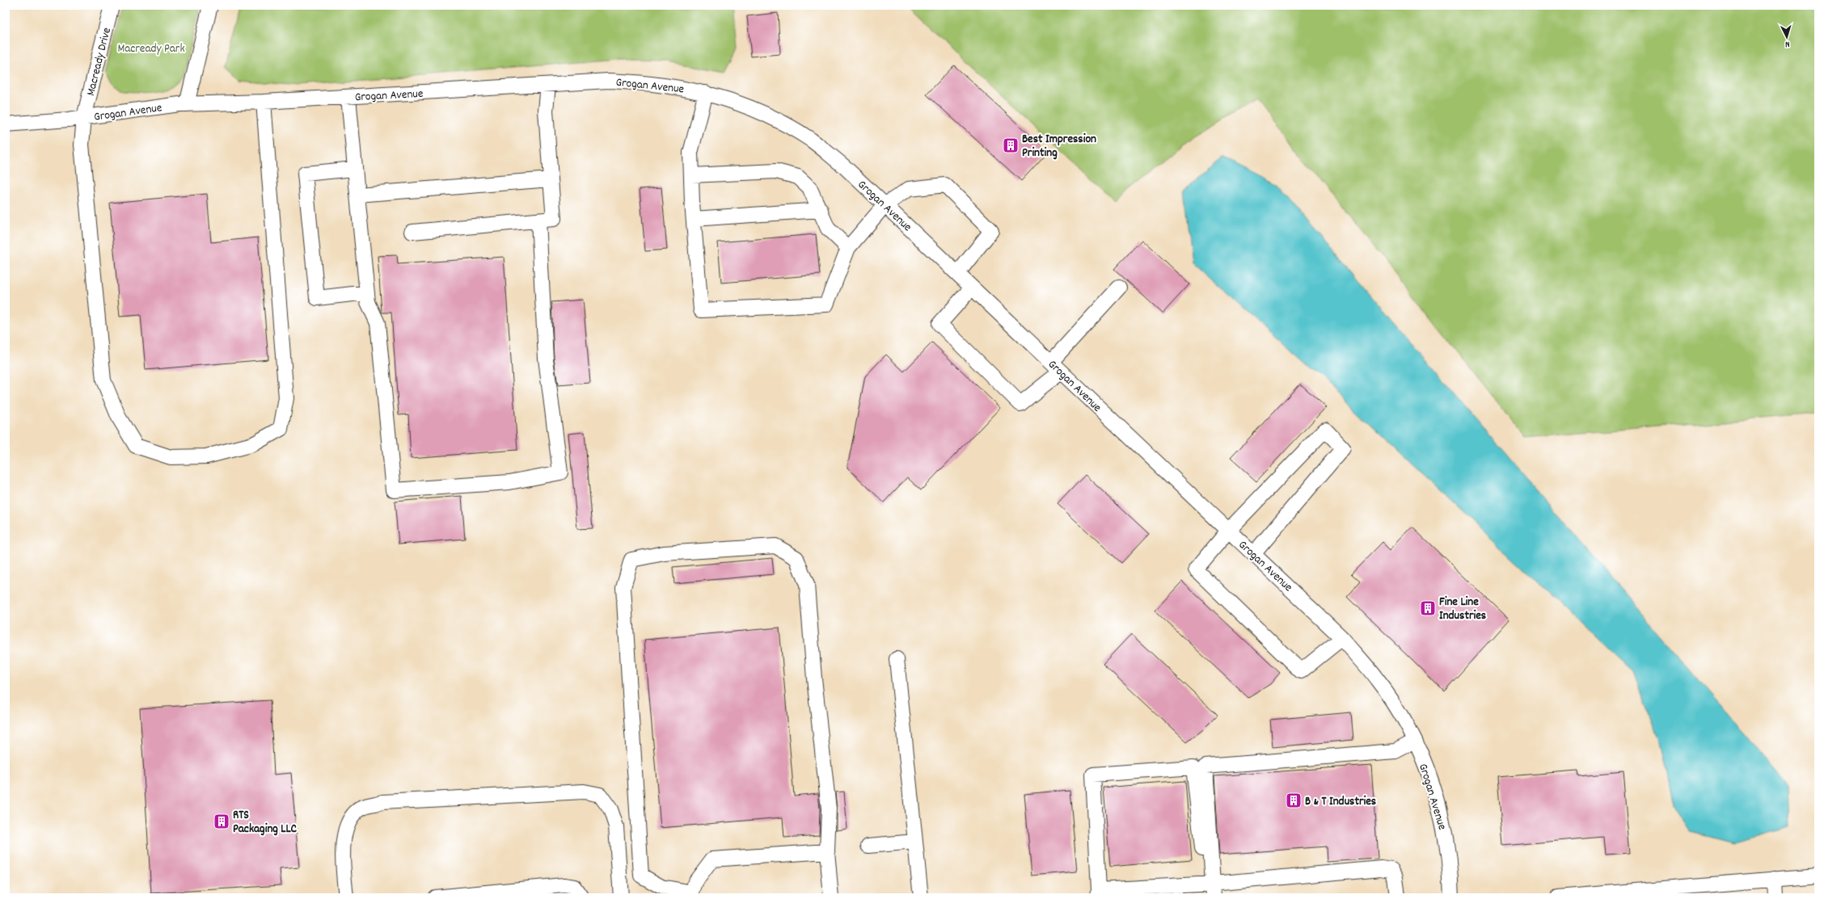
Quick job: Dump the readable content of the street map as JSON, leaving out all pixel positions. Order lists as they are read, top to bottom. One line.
{"streets":{"street":["Macready Drive","Grogan Avenue"]},"crossings":[["Macready Drive","Grogan Avenue"]],"parks":["Macready Park"],"places":{"building":["Best Impression Printing","Fine Line Industries","B & T Industries","RTS Packaging LLC"]},"north":"bottom"}
